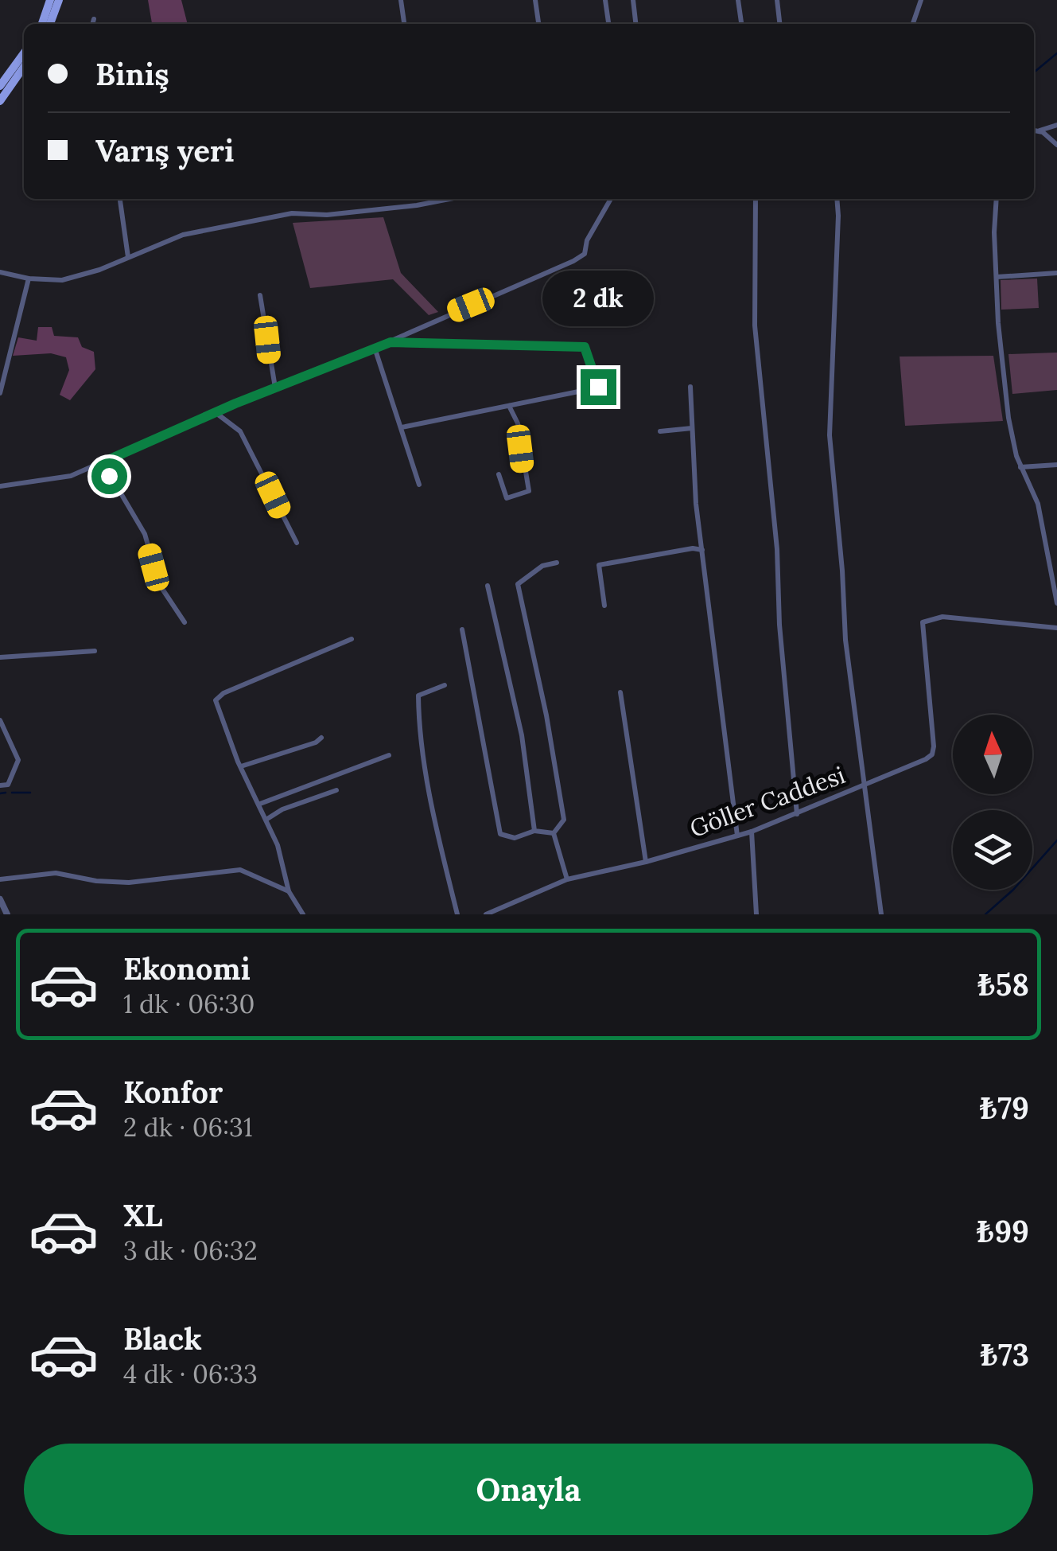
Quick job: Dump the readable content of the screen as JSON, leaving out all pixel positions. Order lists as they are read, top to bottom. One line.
{"streets":{"street":["Göller Caddesi"]},"north":"top","page":{"banner":["Biniş","Varış yeri"],"bubble":"2 dk","list":[{"name":"Ekonomi","note":"1 dk · 06:30","value":"₺58"},{"name":"Konfor","note":"2 dk · 06:31","value":"₺79"},{"name":"XL","note":"3 dk · 06:32","value":"₺99"},{"name":"Black","note":"4 dk · 06:33","value":"₺73"}],"buttons":"Onayla"}}
